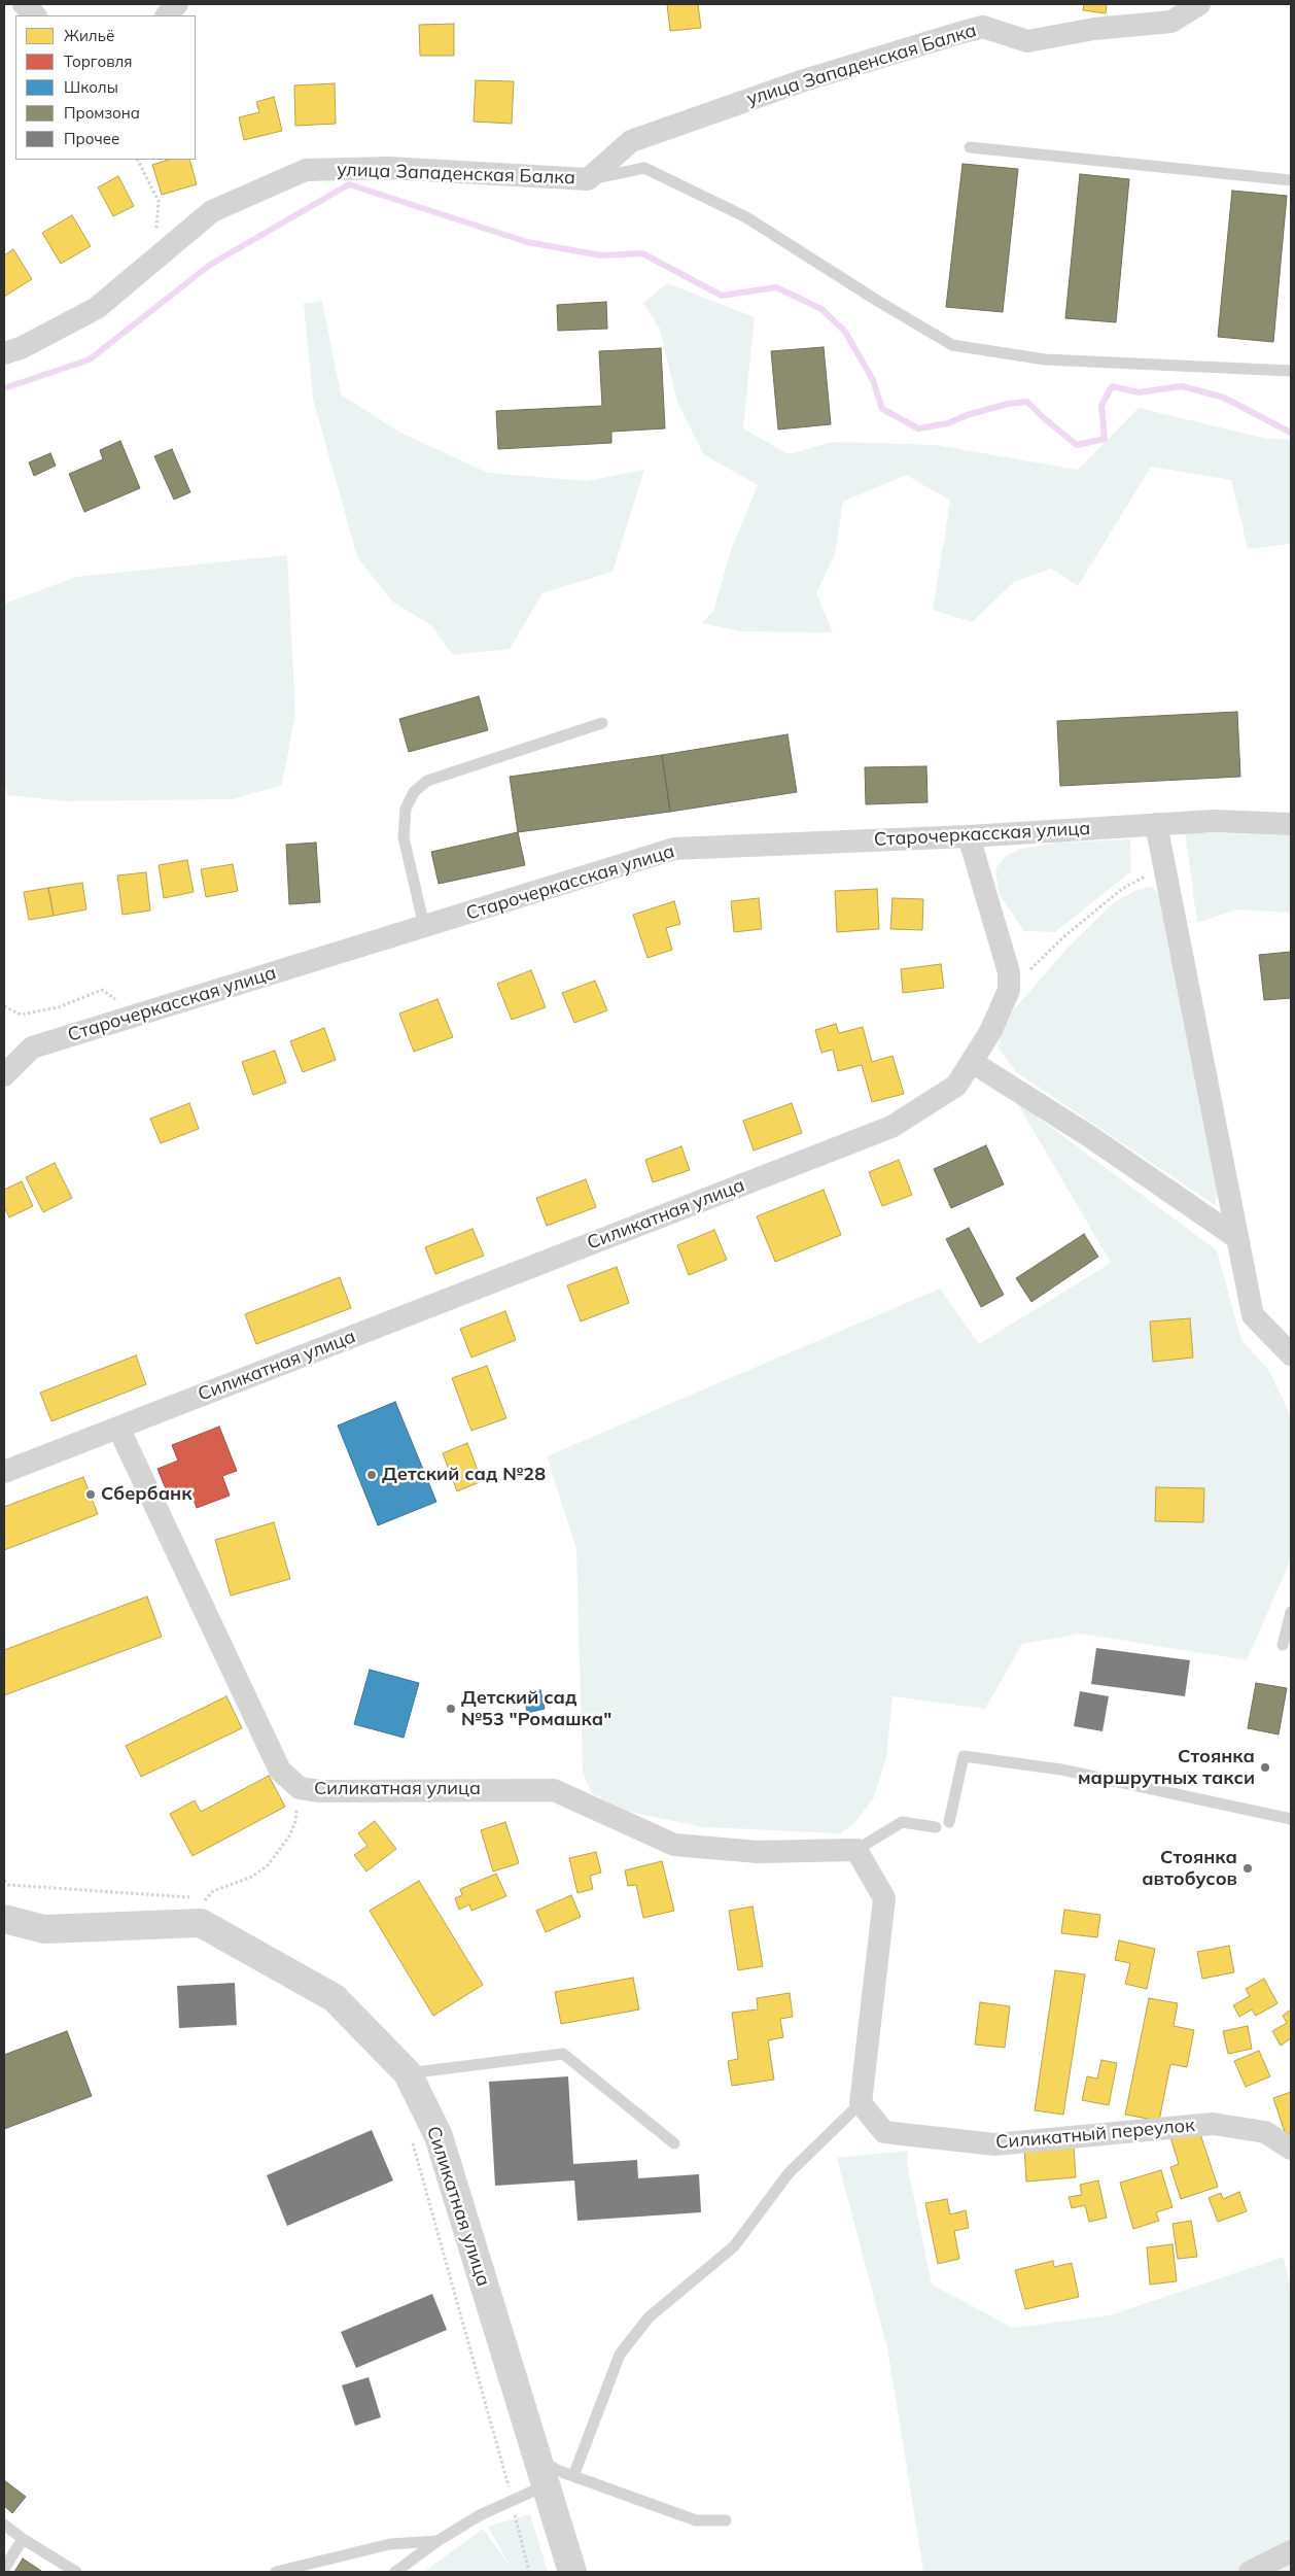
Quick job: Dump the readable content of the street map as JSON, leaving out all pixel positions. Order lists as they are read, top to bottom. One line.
{"streets":{"street":["улица Западенская Балка","Старочеркасская улица","Силикатная улица","Силикатный переулок"]},"crossings":[["Старочеркасская улица","Силикатная улица"]],"places":["Детский сад №28","Сбербанк","Детский сад №53 \"Ромашка\"","Стоянка маршрутных такси","Стоянка автобусов"],"legend":["Жильё","Торговля","Школы","Промзона","Прочее"]}
